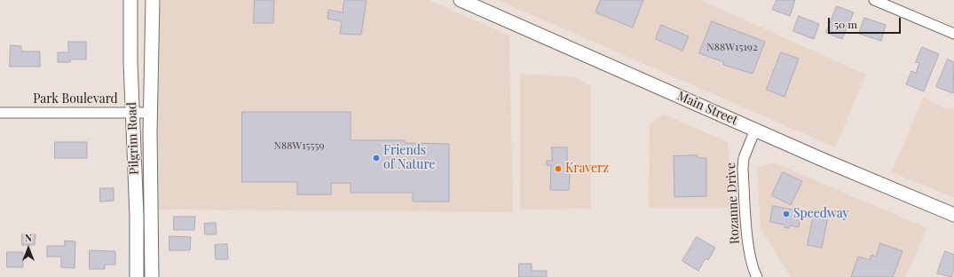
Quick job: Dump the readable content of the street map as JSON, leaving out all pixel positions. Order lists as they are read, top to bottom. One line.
{"streets":{"main road":["Main Street","Pilgrim Road"],"street":["Park Boulevard","Rozanne Drive"]},"crossings":[["Park Boulevard","Pilgrim Road"],["Main Street","Rozanne Drive"]],"places":["Friends of Nature","Kraverz","Speedway"],"house_numbers":["N88W15192","N88W15559"],"scale_bar":"50 m","north":"top"}
